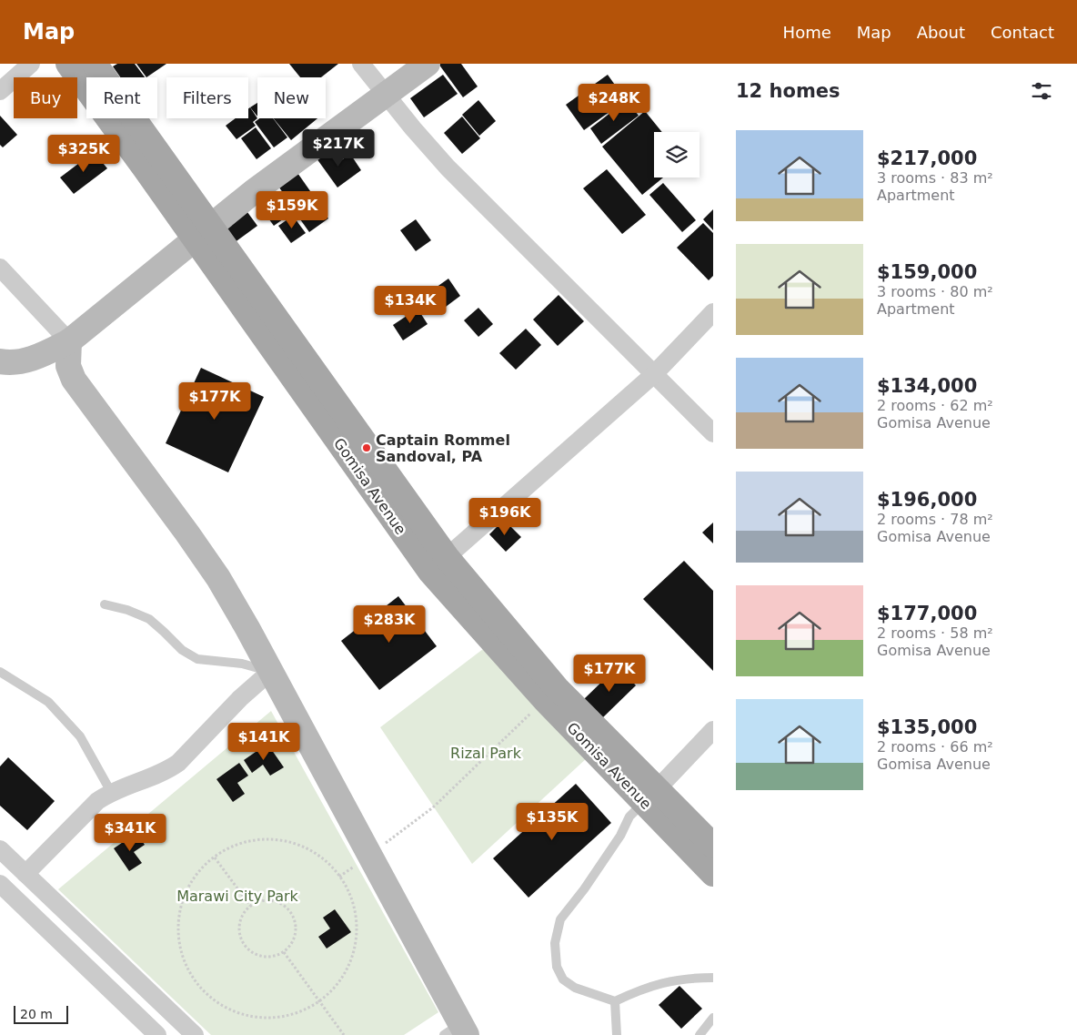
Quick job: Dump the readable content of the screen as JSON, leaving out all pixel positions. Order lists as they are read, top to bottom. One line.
{"streets":{"main road":["Gomisa Avenue"]},"parks":["Rizal Park","Marawi City Park"],"places":["Captain Rommel Sandoval, PA"],"scale_bar":"20 m","page":{"header":"Map","nav":["Home","Map","About","Contact"],"heading":"12 homes","chip":["Buy","Rent","Filters","New"],"price":["$248K","$217K","$325K","$159K","$134K","$177K","$196K","$283K","$177K","$141K","$135K","$341K"],"list":[{"name":"$217,000","note":"3 rooms · 83 m² · Apartment"},{"name":"$159,000","note":"3 rooms · 80 m² · Apartment"},{"name":"$134,000","note":"2 rooms · 62 m² · Gomisa Avenue"},{"name":"$196,000","note":"2 rooms · 78 m² · Gomisa Avenue"},{"name":"$177,000","note":"2 rooms · 58 m² · Gomisa Avenue"},{"name":"$135,000","note":"2 rooms · 66 m² · Gomisa Avenue"}],"scale":"20 m"}}
